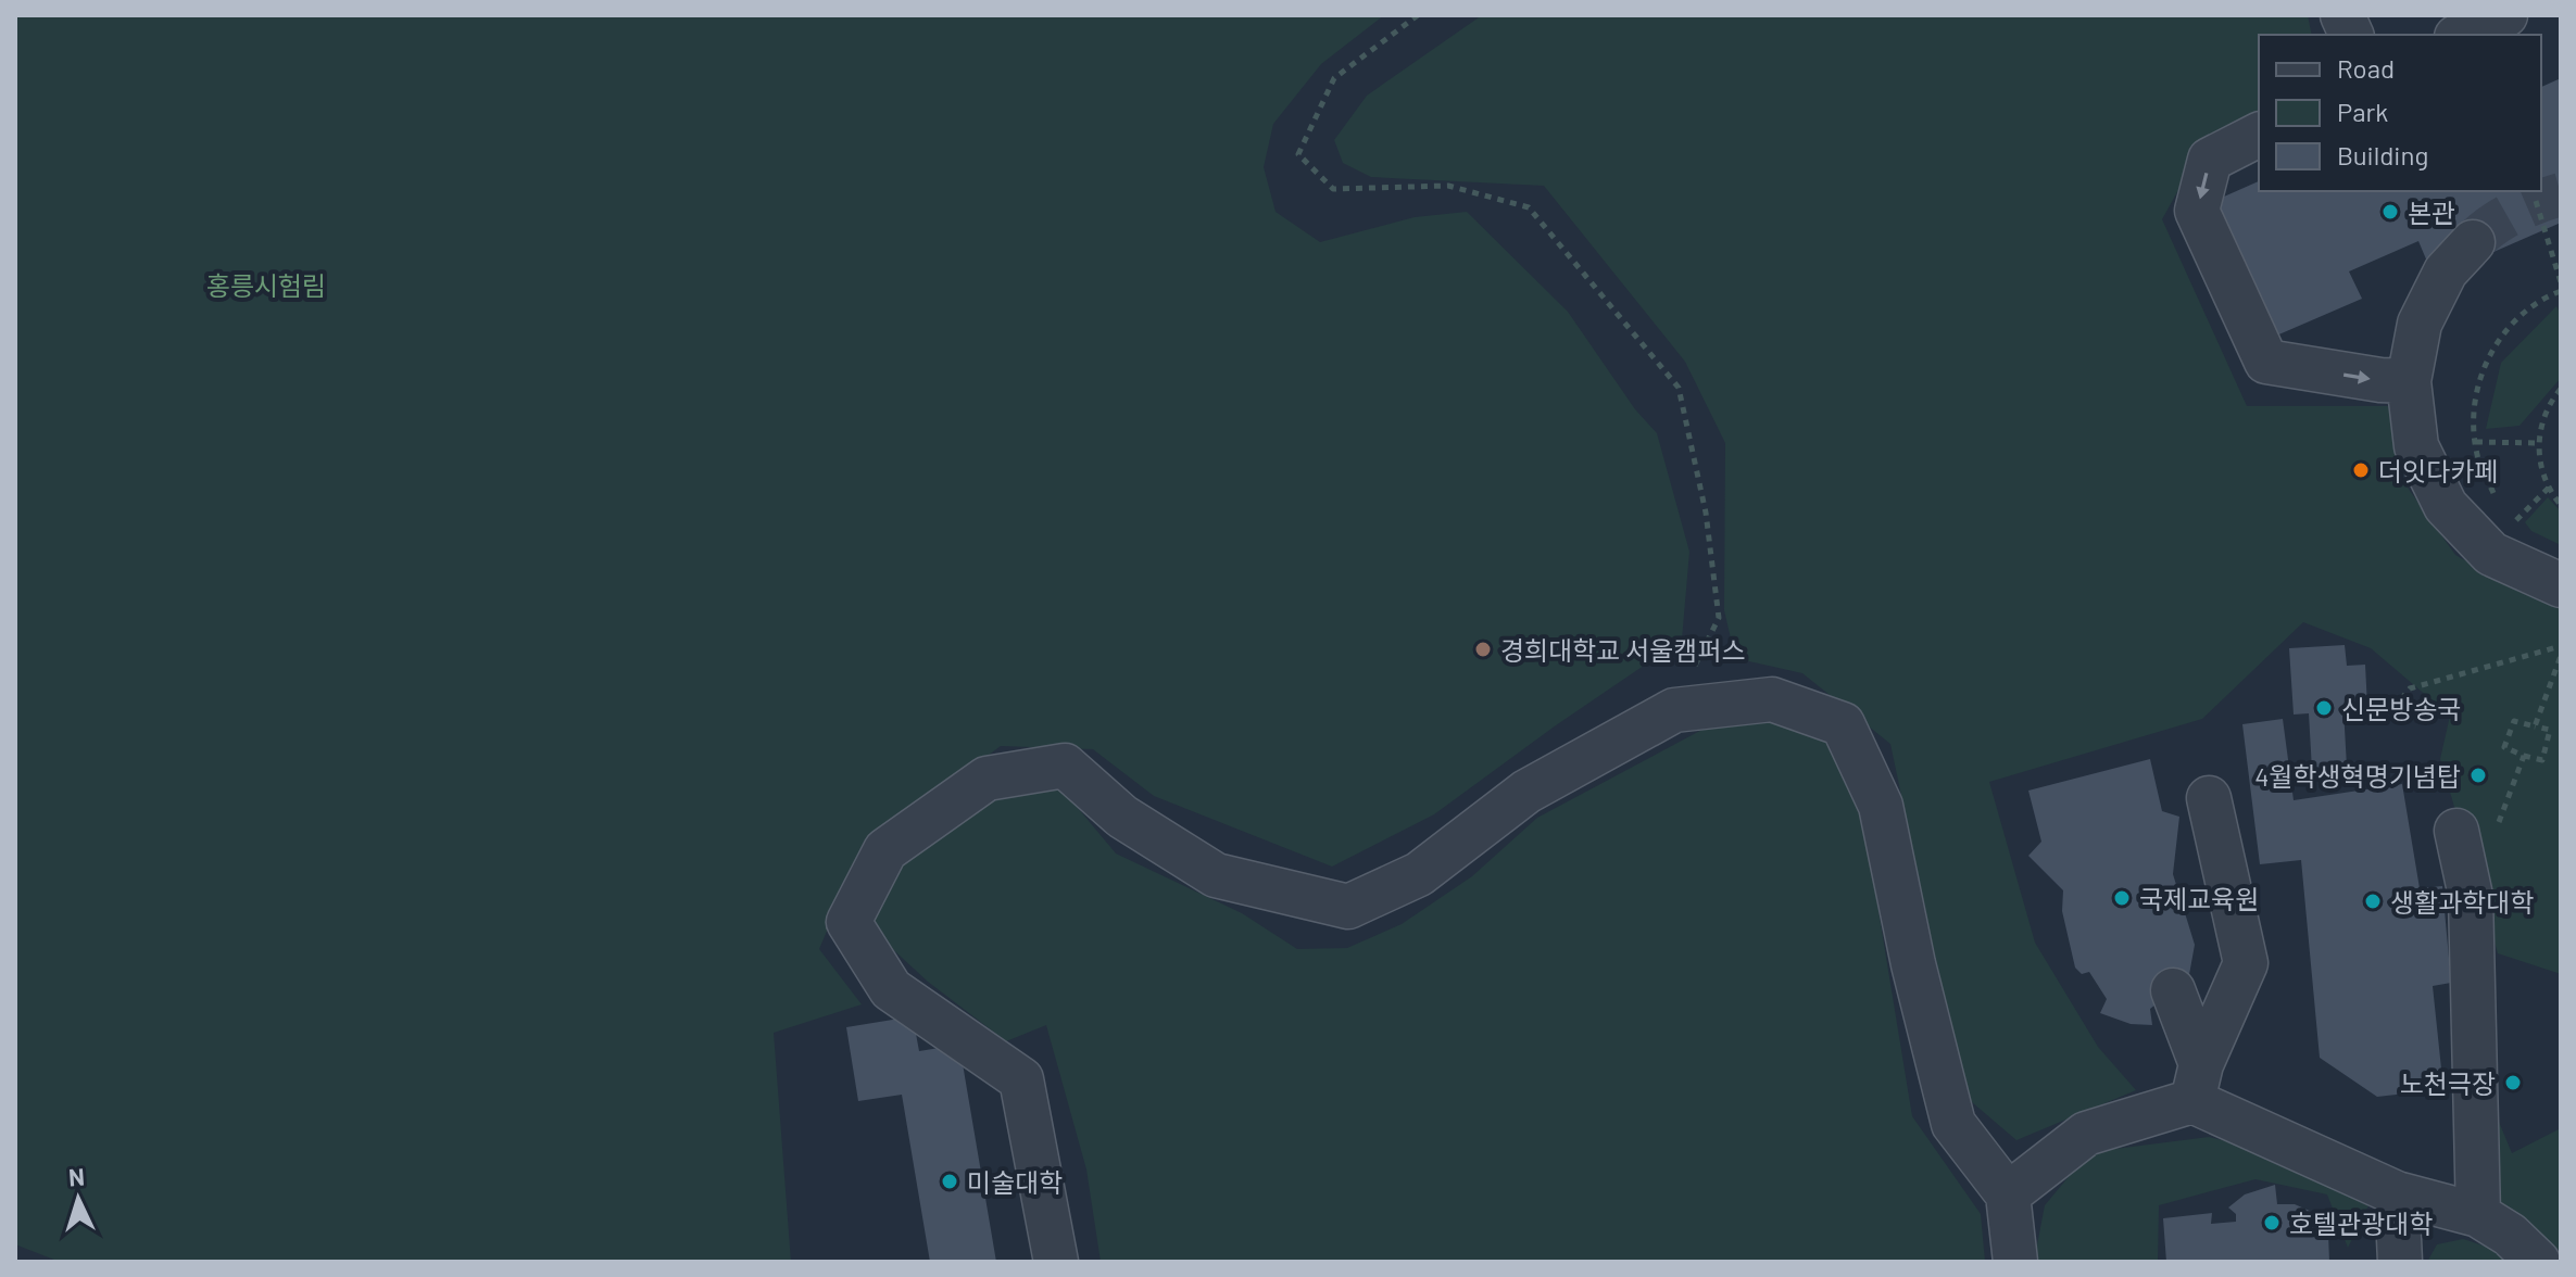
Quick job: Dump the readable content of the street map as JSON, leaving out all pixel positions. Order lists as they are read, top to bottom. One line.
{"parks":["홍릉시험림"],"places":["본관","더잇다카페","경희대학교 서울캠퍼스","신문방송국","4월학생혁명기념탑","국제교육원","생활과학대학","노천극장","미술대학","호텔관광대학"],"legend":["Road","Park","Building"],"north":"top"}
